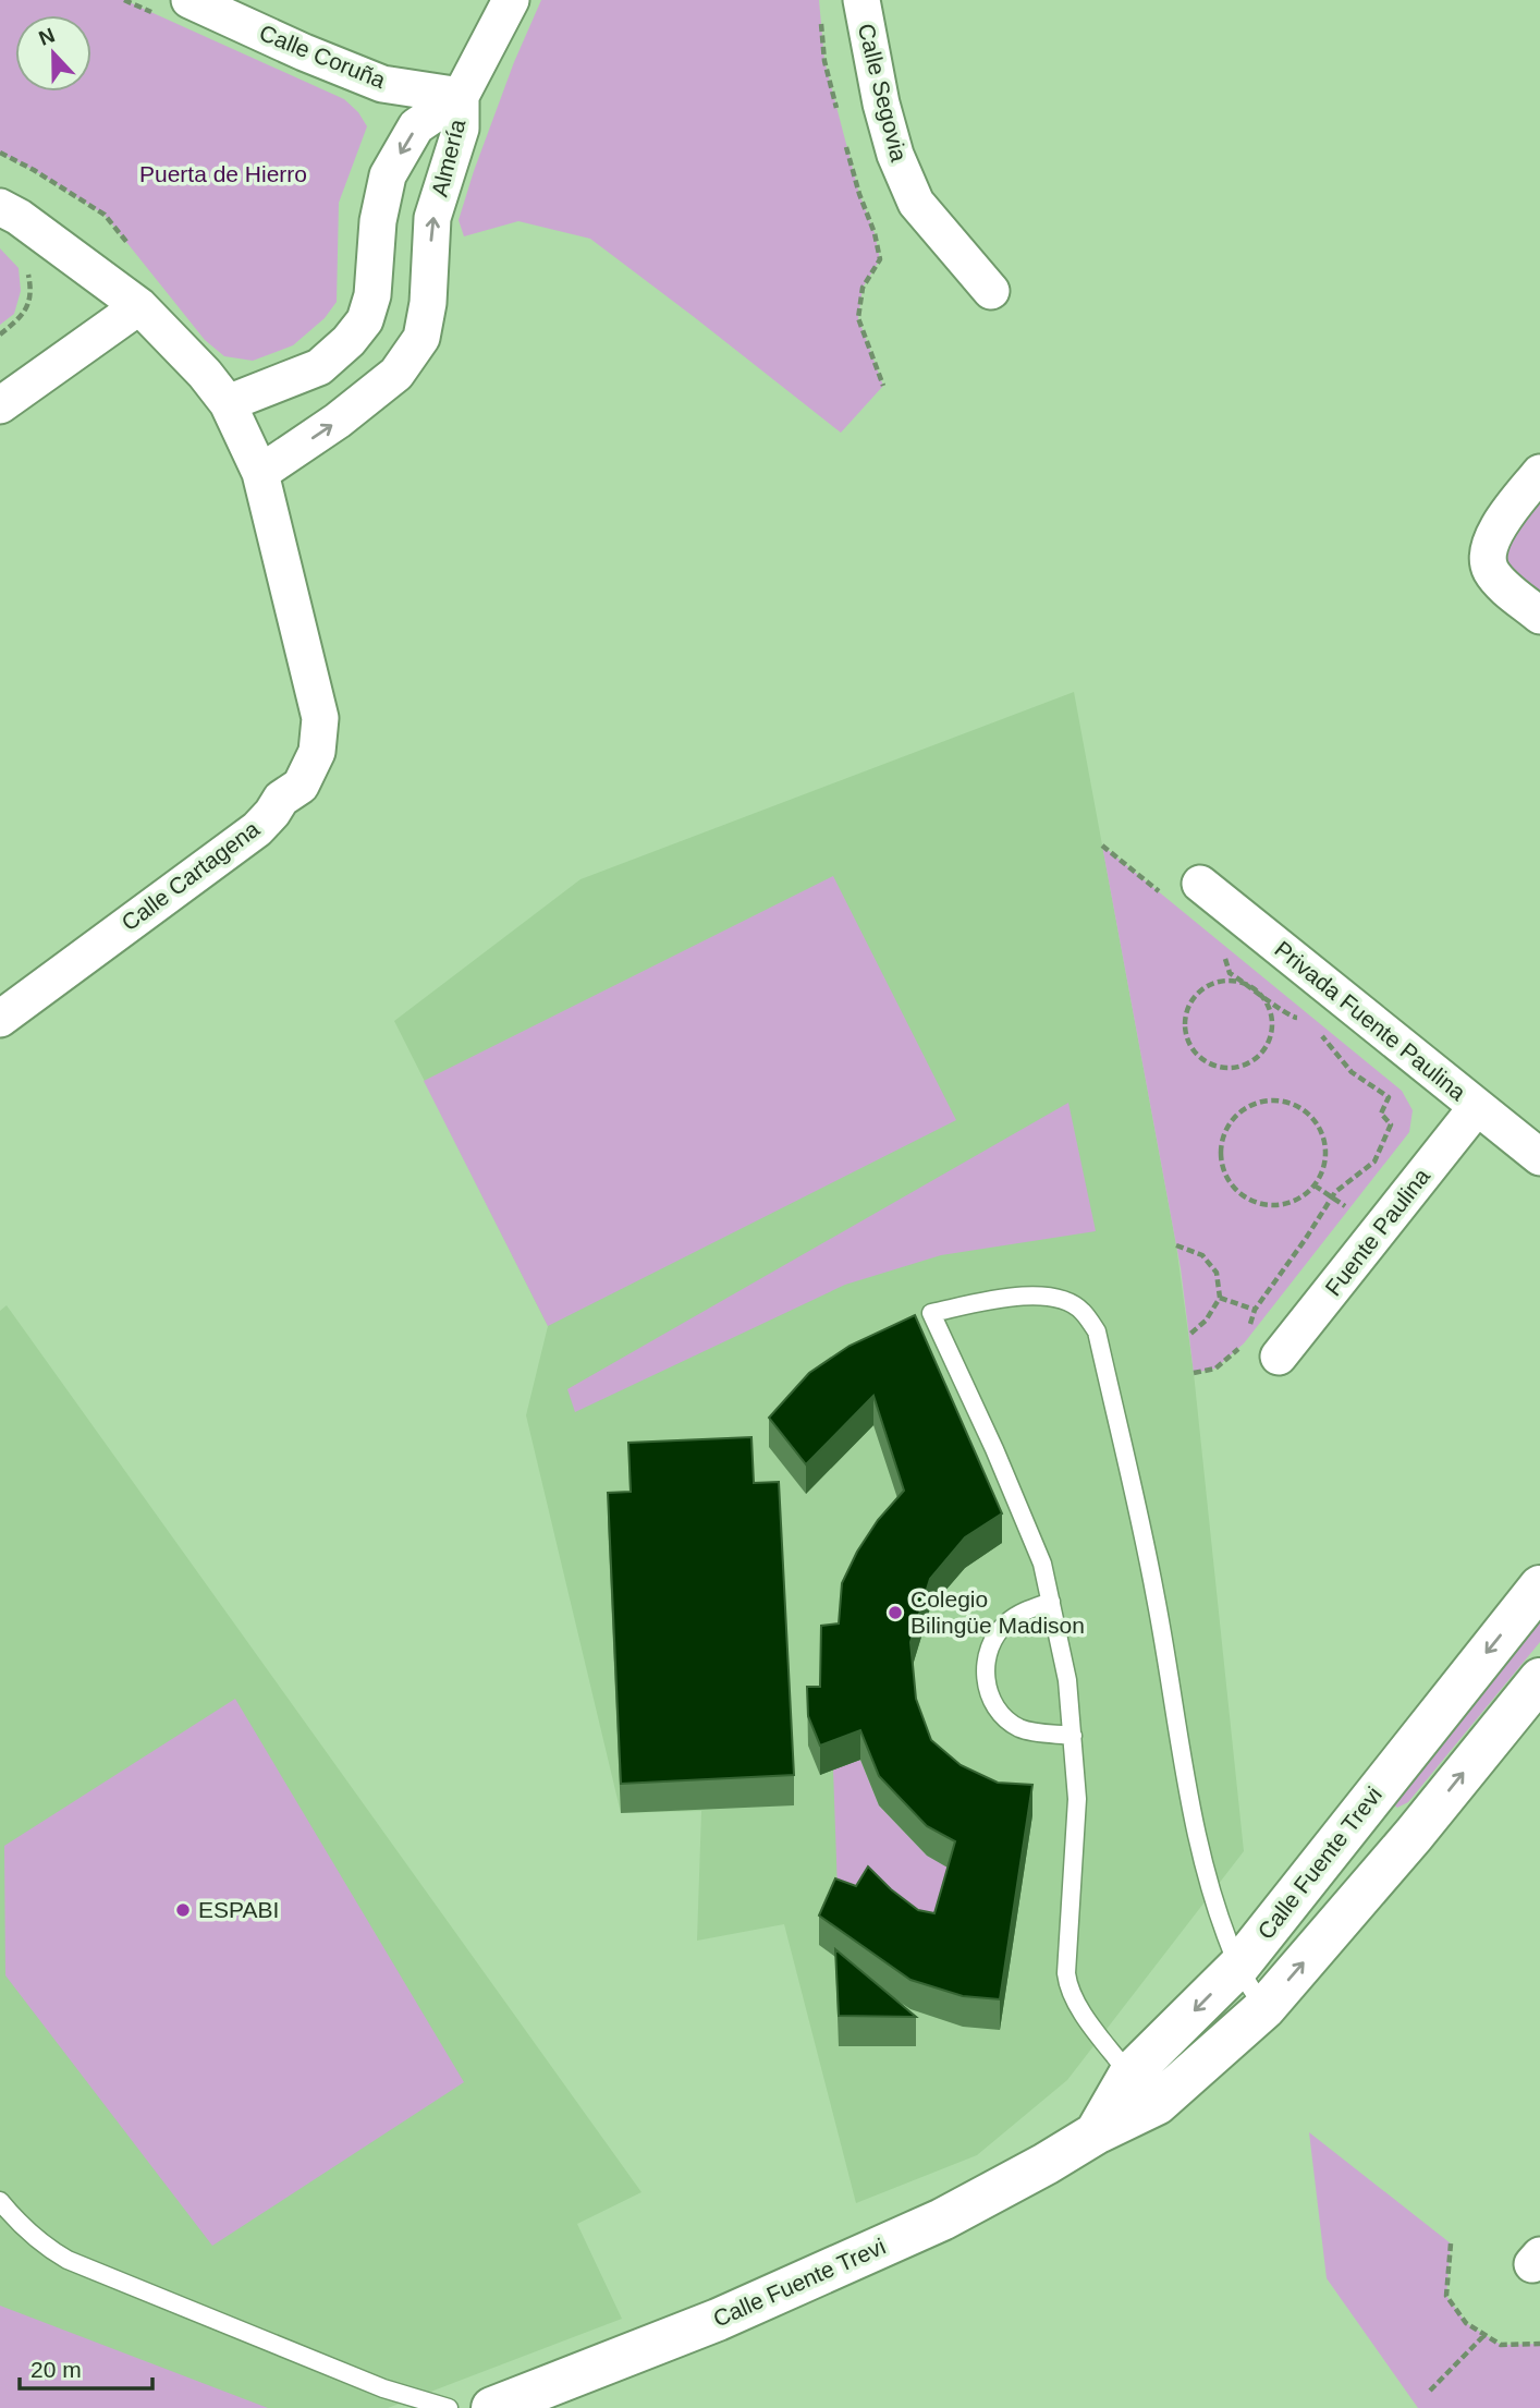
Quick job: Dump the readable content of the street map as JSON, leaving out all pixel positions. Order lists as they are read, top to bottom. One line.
{"streets":{"street":["Calle Coruña","Calle Segovia","Almería","Calle Cartagena","Privada Fuente Paulina","Fuente Paulina","Calle Fuente Trevi"]},"crossings":[["Calle Coruña","Almería"],["Almería","Calle Cartagena"],["Privada Fuente Paulina","Fuente Paulina"]],"parks":["Puerta de Hierro"],"places":["Colegio Bilingüe Madison","ESPABI"],"scale_bar":"20 m","north":"top"}
